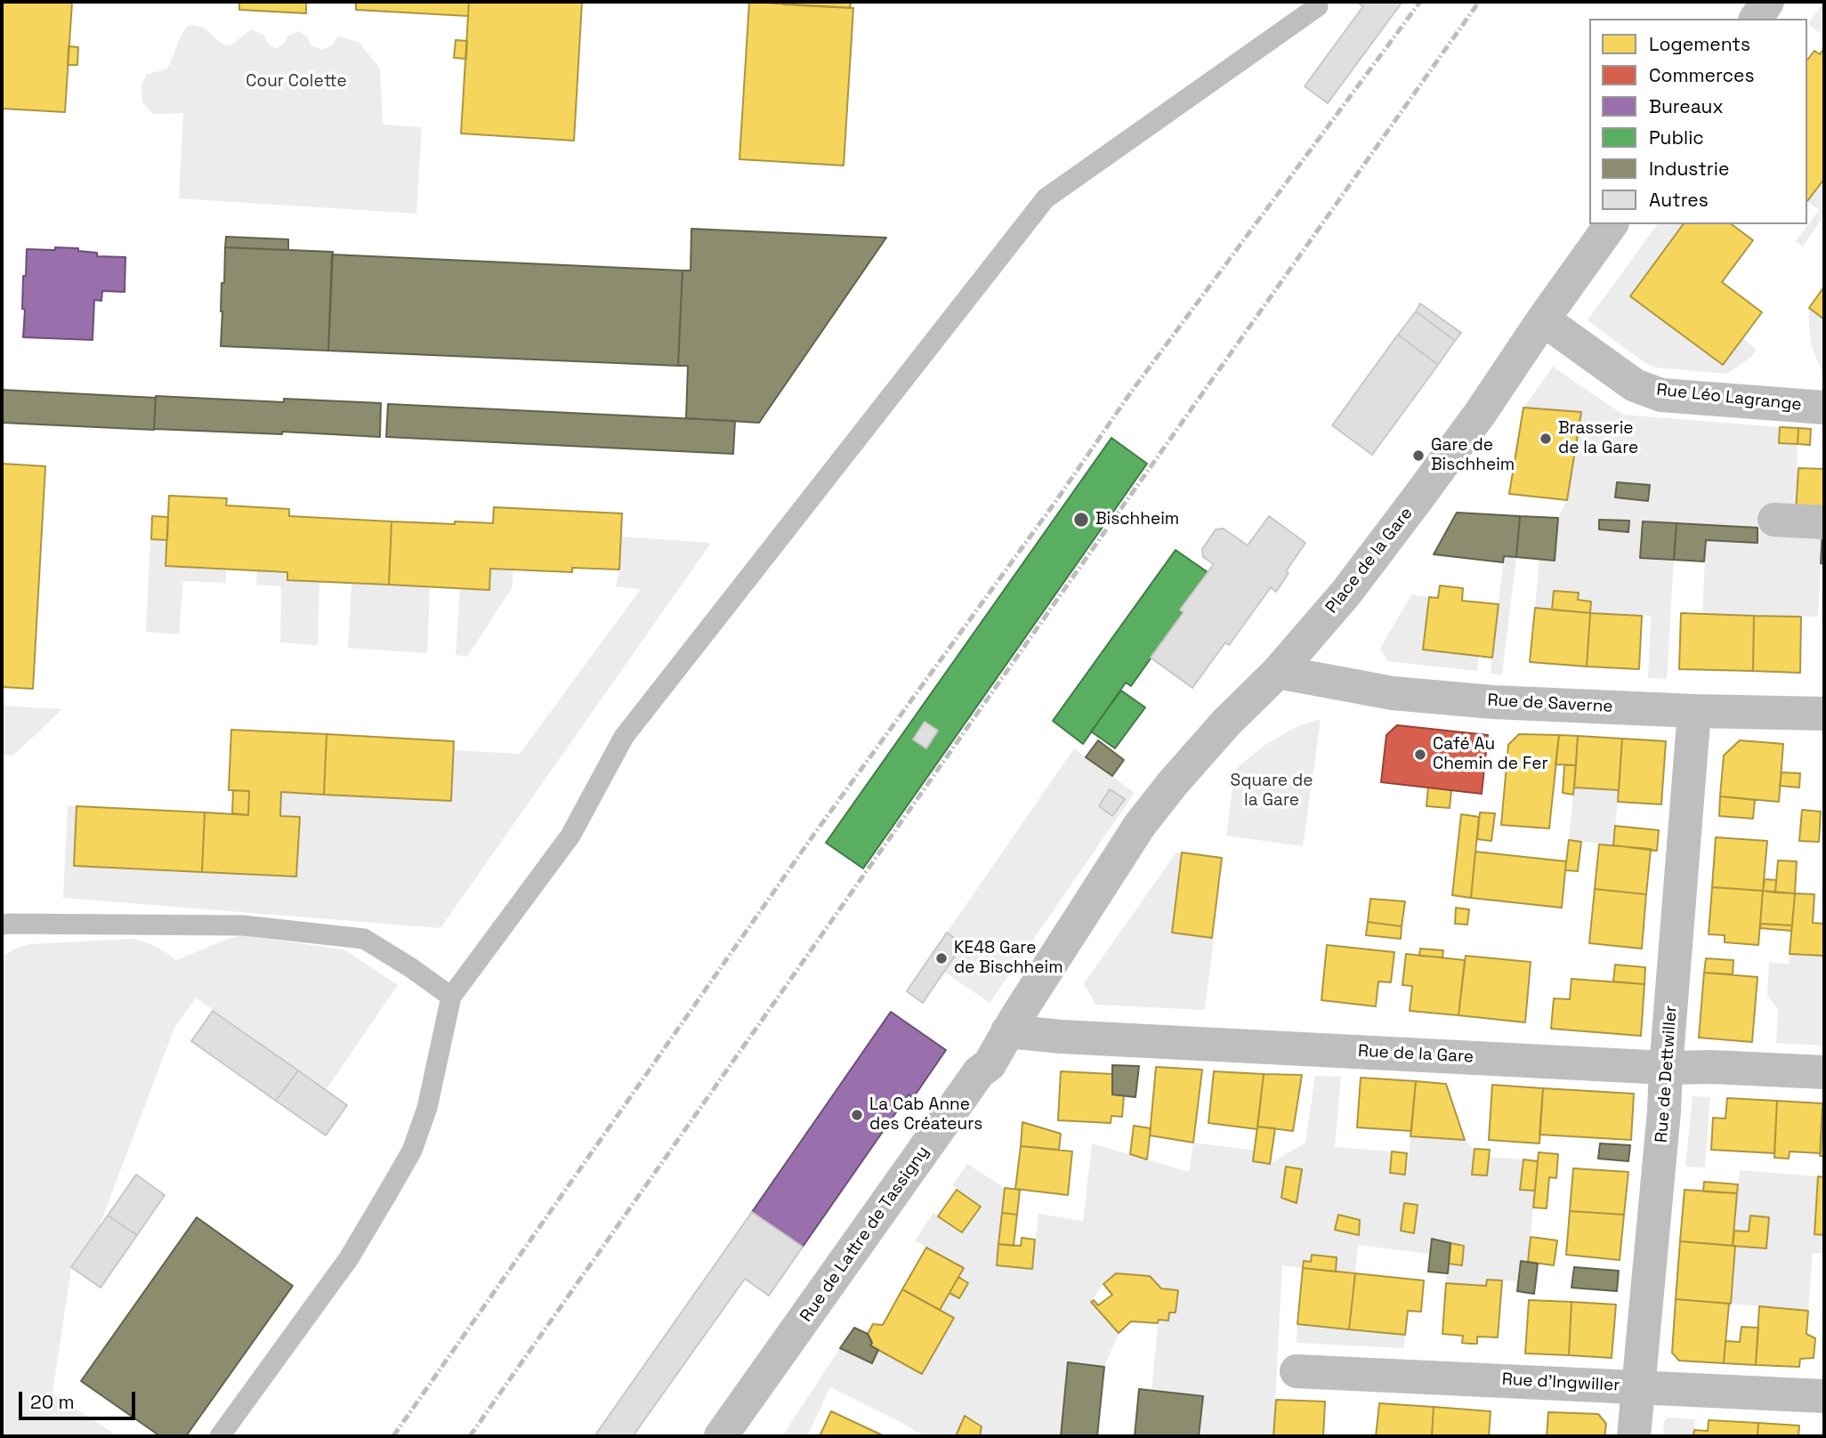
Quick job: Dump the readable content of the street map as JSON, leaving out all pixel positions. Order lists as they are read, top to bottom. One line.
{"streets":{"street":["Rue Léo Lagrange","Place de la Gare","Rue de Saverne","Rue de la Gare","Rue de Dettwiller","Rue de Lattre de Tassigny","Rue d'Ingwiller"]},"crossings":[["Rue Léo Lagrange","Place de la Gare"],["Place de la Gare","Rue de Saverne"],["Place de la Gare","Rue de Lattre de Tassigny"],["Rue de Saverne","Rue de Dettwiller"],["Rue de la Gare","Rue de Dettwiller"],["Rue de la Gare","Rue de Lattre de Tassigny"],["Rue de Dettwiller","Rue d'Ingwiller"]],"parks":["Cour Colette","Square de la Gare"],"places":["Brasserie de la Gare","Gare de Bischheim","Bischheim","Café Au Chemin de Fer","KE48 Gare de Bischheim","La Cab Anne des Créateurs"],"legend":["Logements","Commerces","Bureaux","Public","Industrie","Autres"],"scale_bar":"20 m"}
